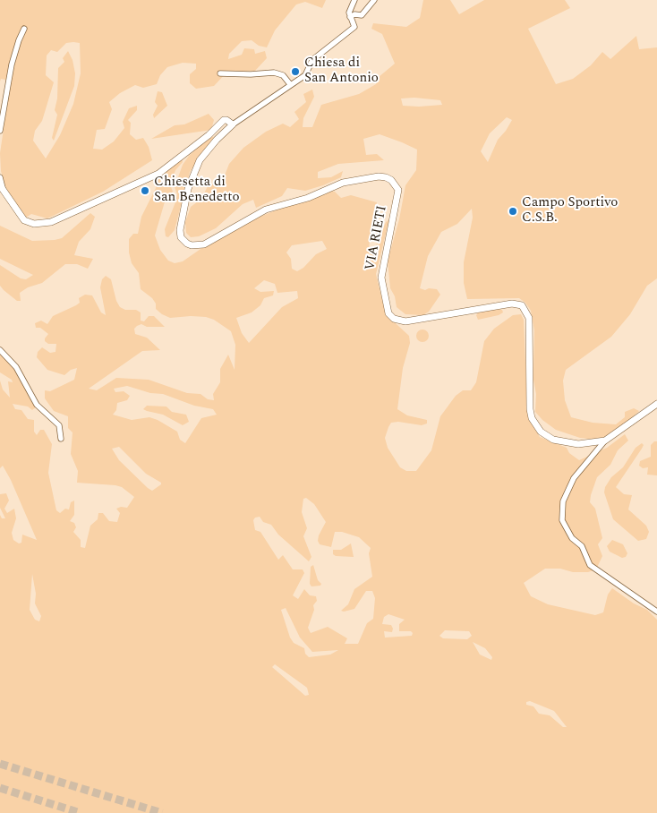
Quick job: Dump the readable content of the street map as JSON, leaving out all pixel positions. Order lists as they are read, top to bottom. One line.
{"streets":{"street":["VIA RIETI"]},"places":["Chiesa di San Antonio","Chiesetta di San Benedetto","Campo Sportivo C.S.B."]}
